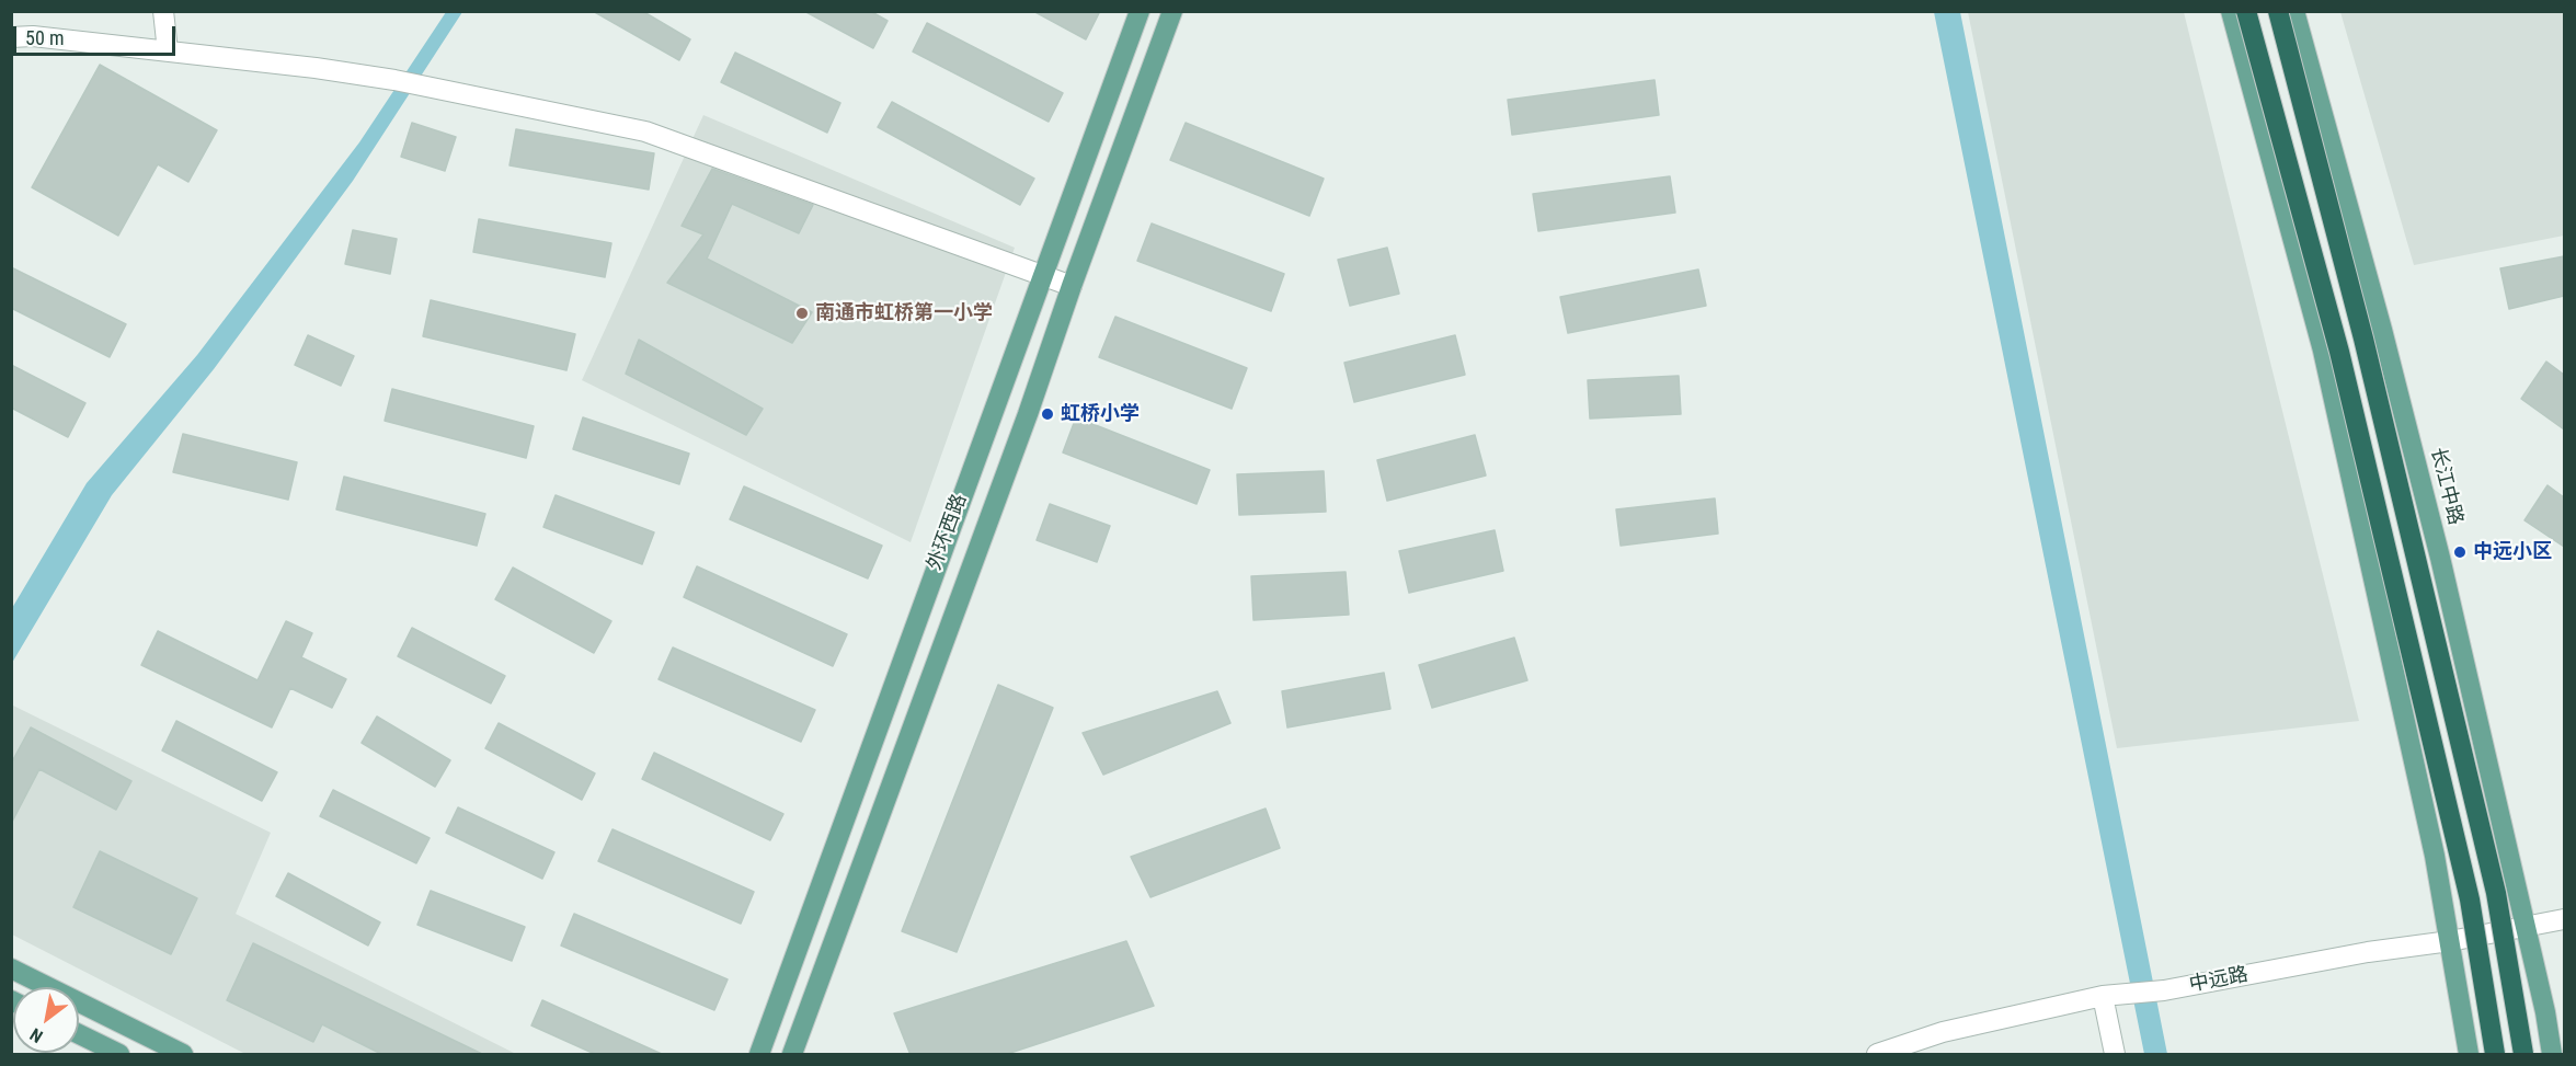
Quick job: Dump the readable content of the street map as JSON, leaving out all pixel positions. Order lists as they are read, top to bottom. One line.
{"streets":{"main road":["长江中路","外环西路"],"street":["中远路"]},"crossings":[["长江中路","中远路"]],"places":["南通市虹桥第一小学","虹桥小学","中远小区"],"scale_bar":"50 m","north":"bottom left"}
